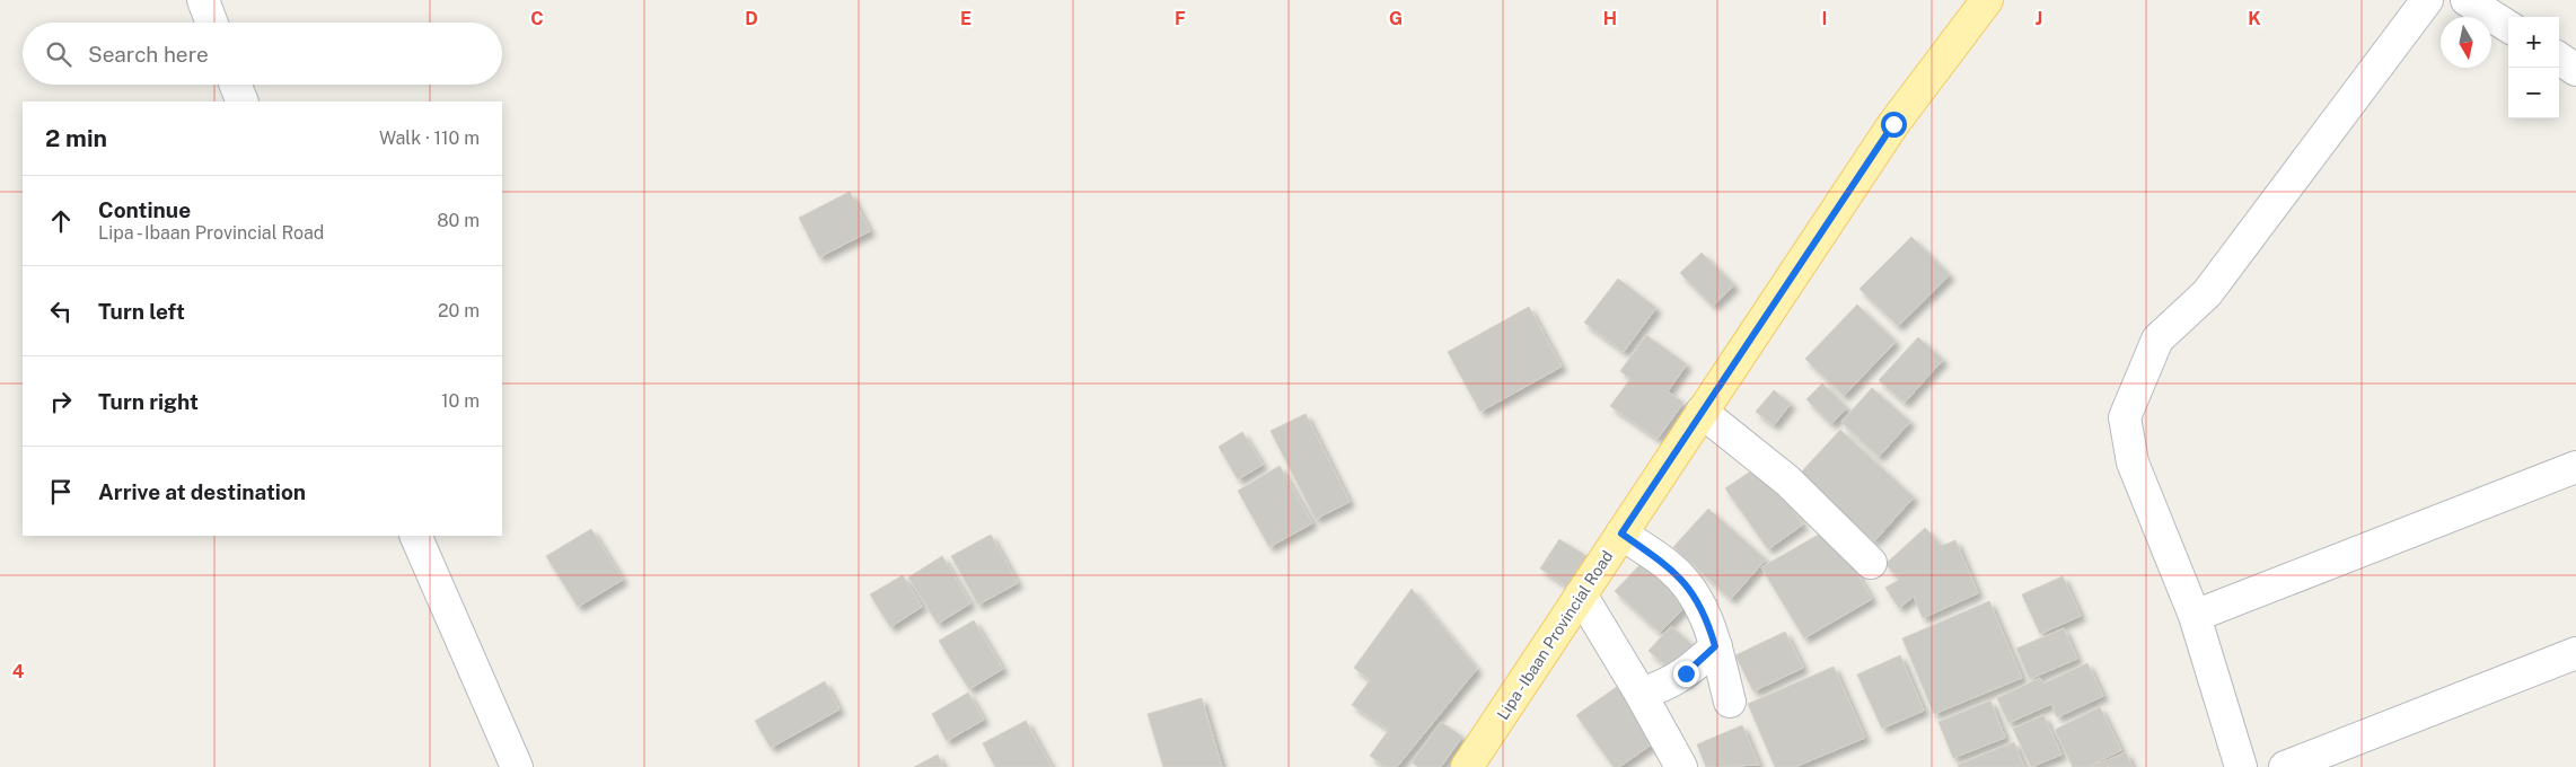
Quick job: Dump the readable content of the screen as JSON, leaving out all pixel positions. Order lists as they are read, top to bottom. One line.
{"streets":{"main road":["Lipa - Ibaan Provincial Road"]},"north":"bottom","page":{"map_buttons":["+","−"],"search":"Search here","heading":["2 min","Walk · 110 m"],"list":[["Continue","Lipa - Ibaan Provincial Road","80 m"],["Turn left","20 m"],["Turn right","10 m"],"Arrive at destination"]},"grid":{"columns":["C","D","E","F","G","H","I","J","K"],"rows":["4"]}}
